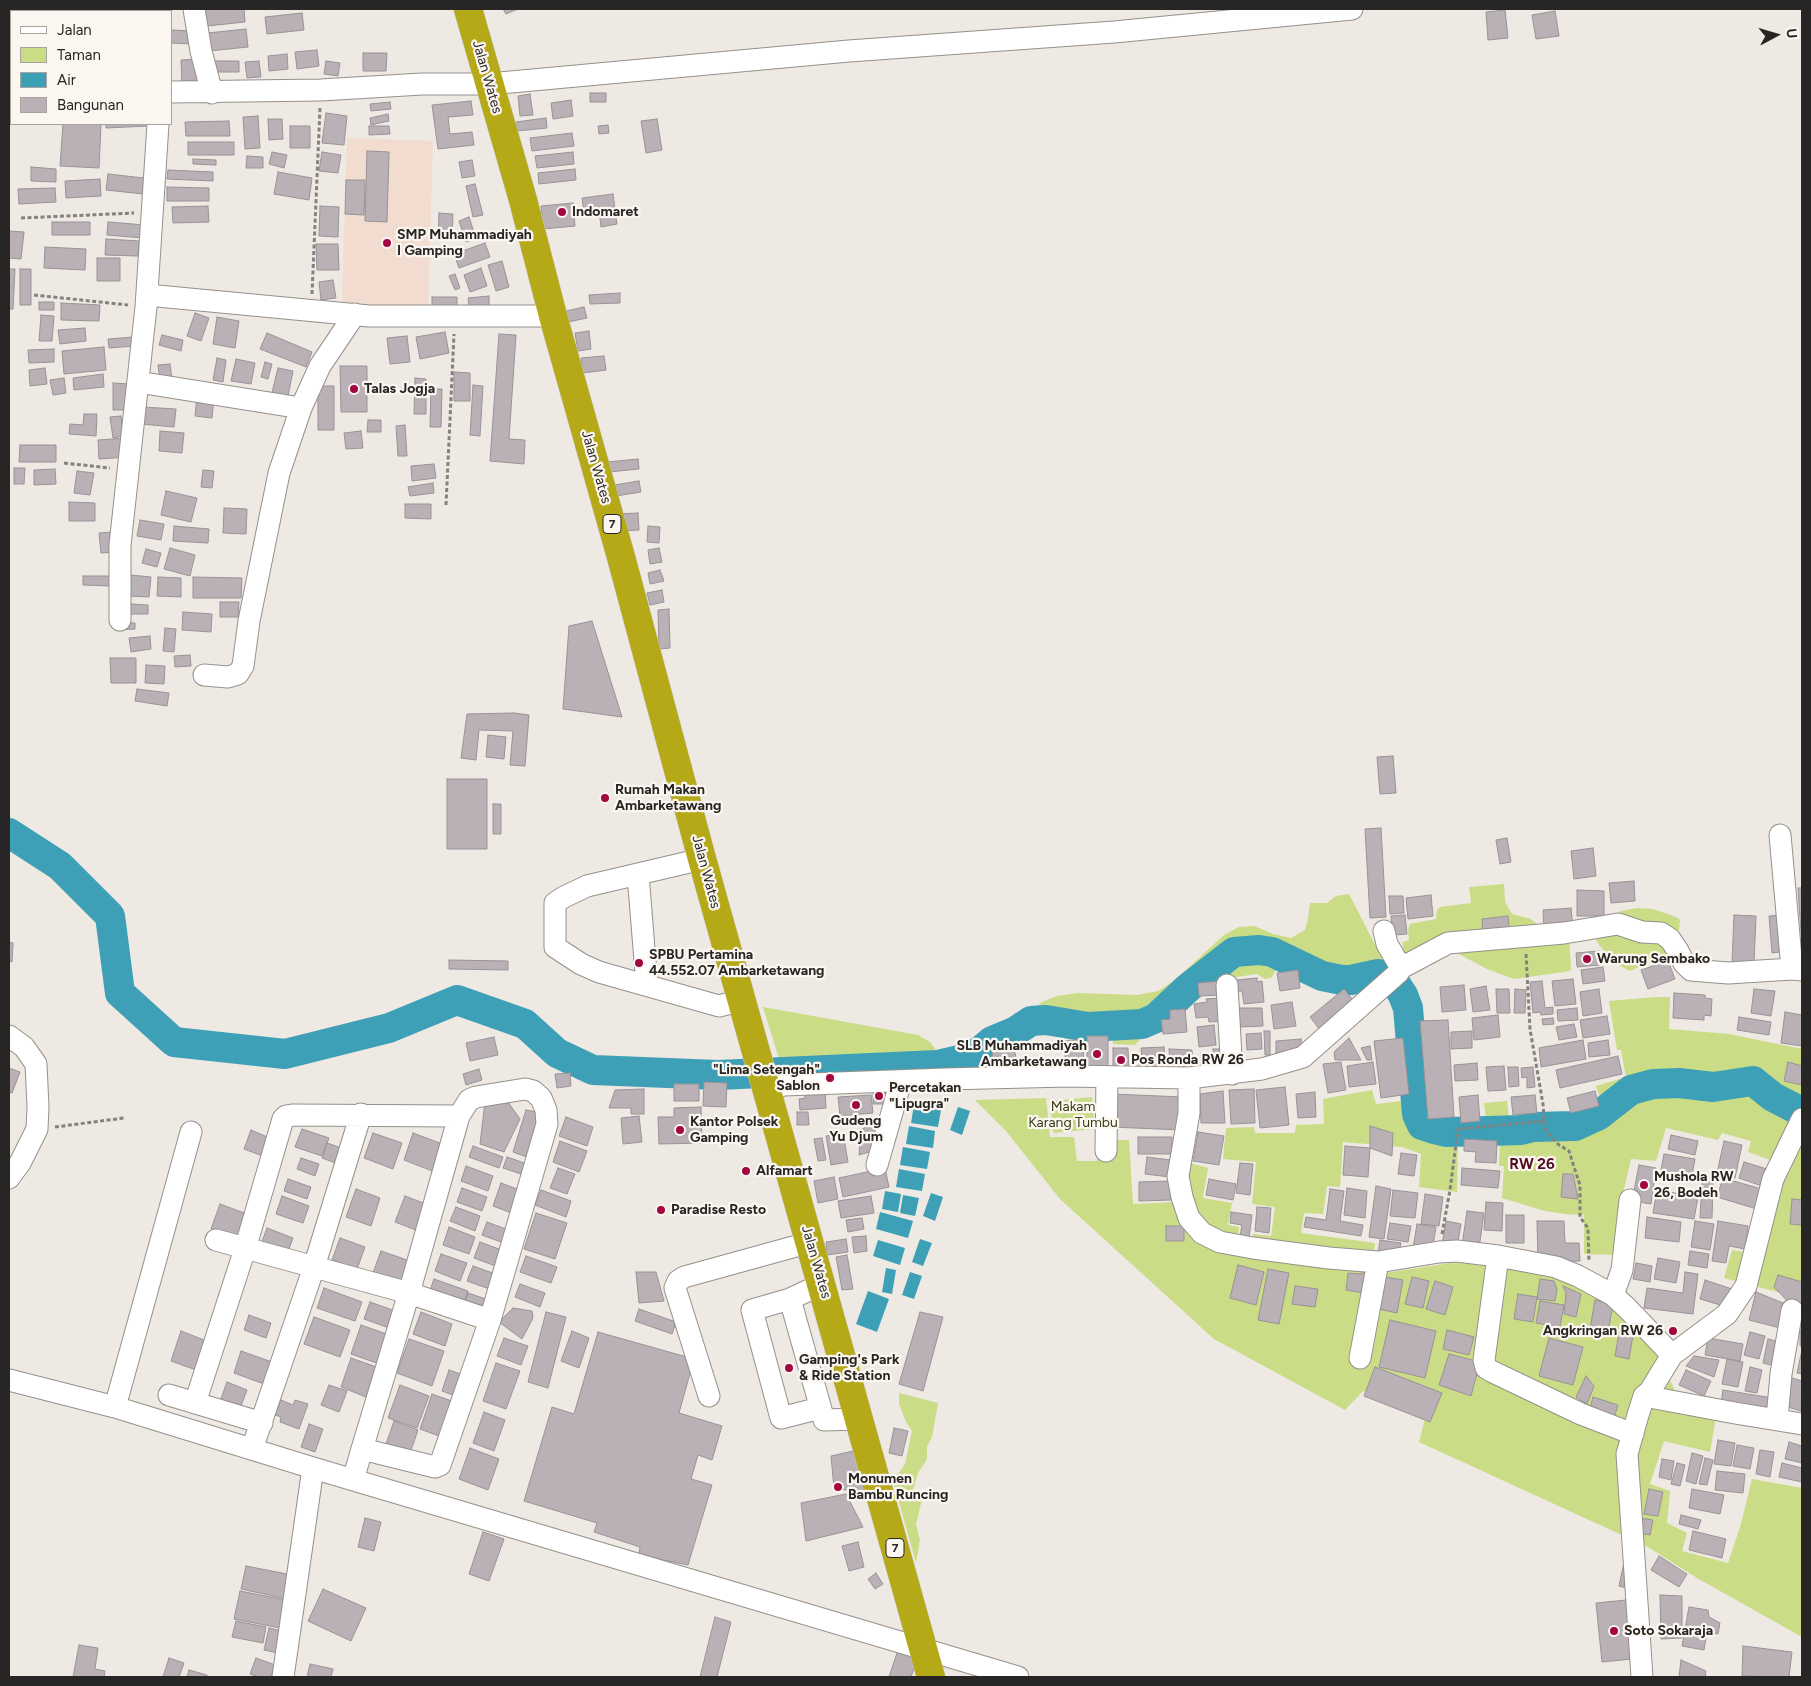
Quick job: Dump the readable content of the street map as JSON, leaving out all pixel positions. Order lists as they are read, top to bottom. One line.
{"streets":{"highway":["Jalan Wates","7"]},"districts":["RW 26"],"parks":["Makam Karang Tumbu"],"places":["Indomaret","SMP Muhammadiyah I Gamping","Talas Jogja","Rumah Makan Ambarketawang","Warung Sembako","SPBU Pertamina 44.552.07 Ambarketawang","SLB Muhammadiyah Ambarketawang","Pos Ronda RW 26","\"Lima Setengah\" Sablon","Percetakan \"Lipugra\"","Gudeng Yu Djum","Kantor Polsek Gamping","Alfamart","Mushola RW 26, Bodeh","Paradise Resto","Angkringan RW 26","Gamping's Park & Ride Station","Monumen Bambu Runcing","Soto Sokaraja"],"legend":["Jalan","Taman","Air","Bangunan"],"north":"right"}
